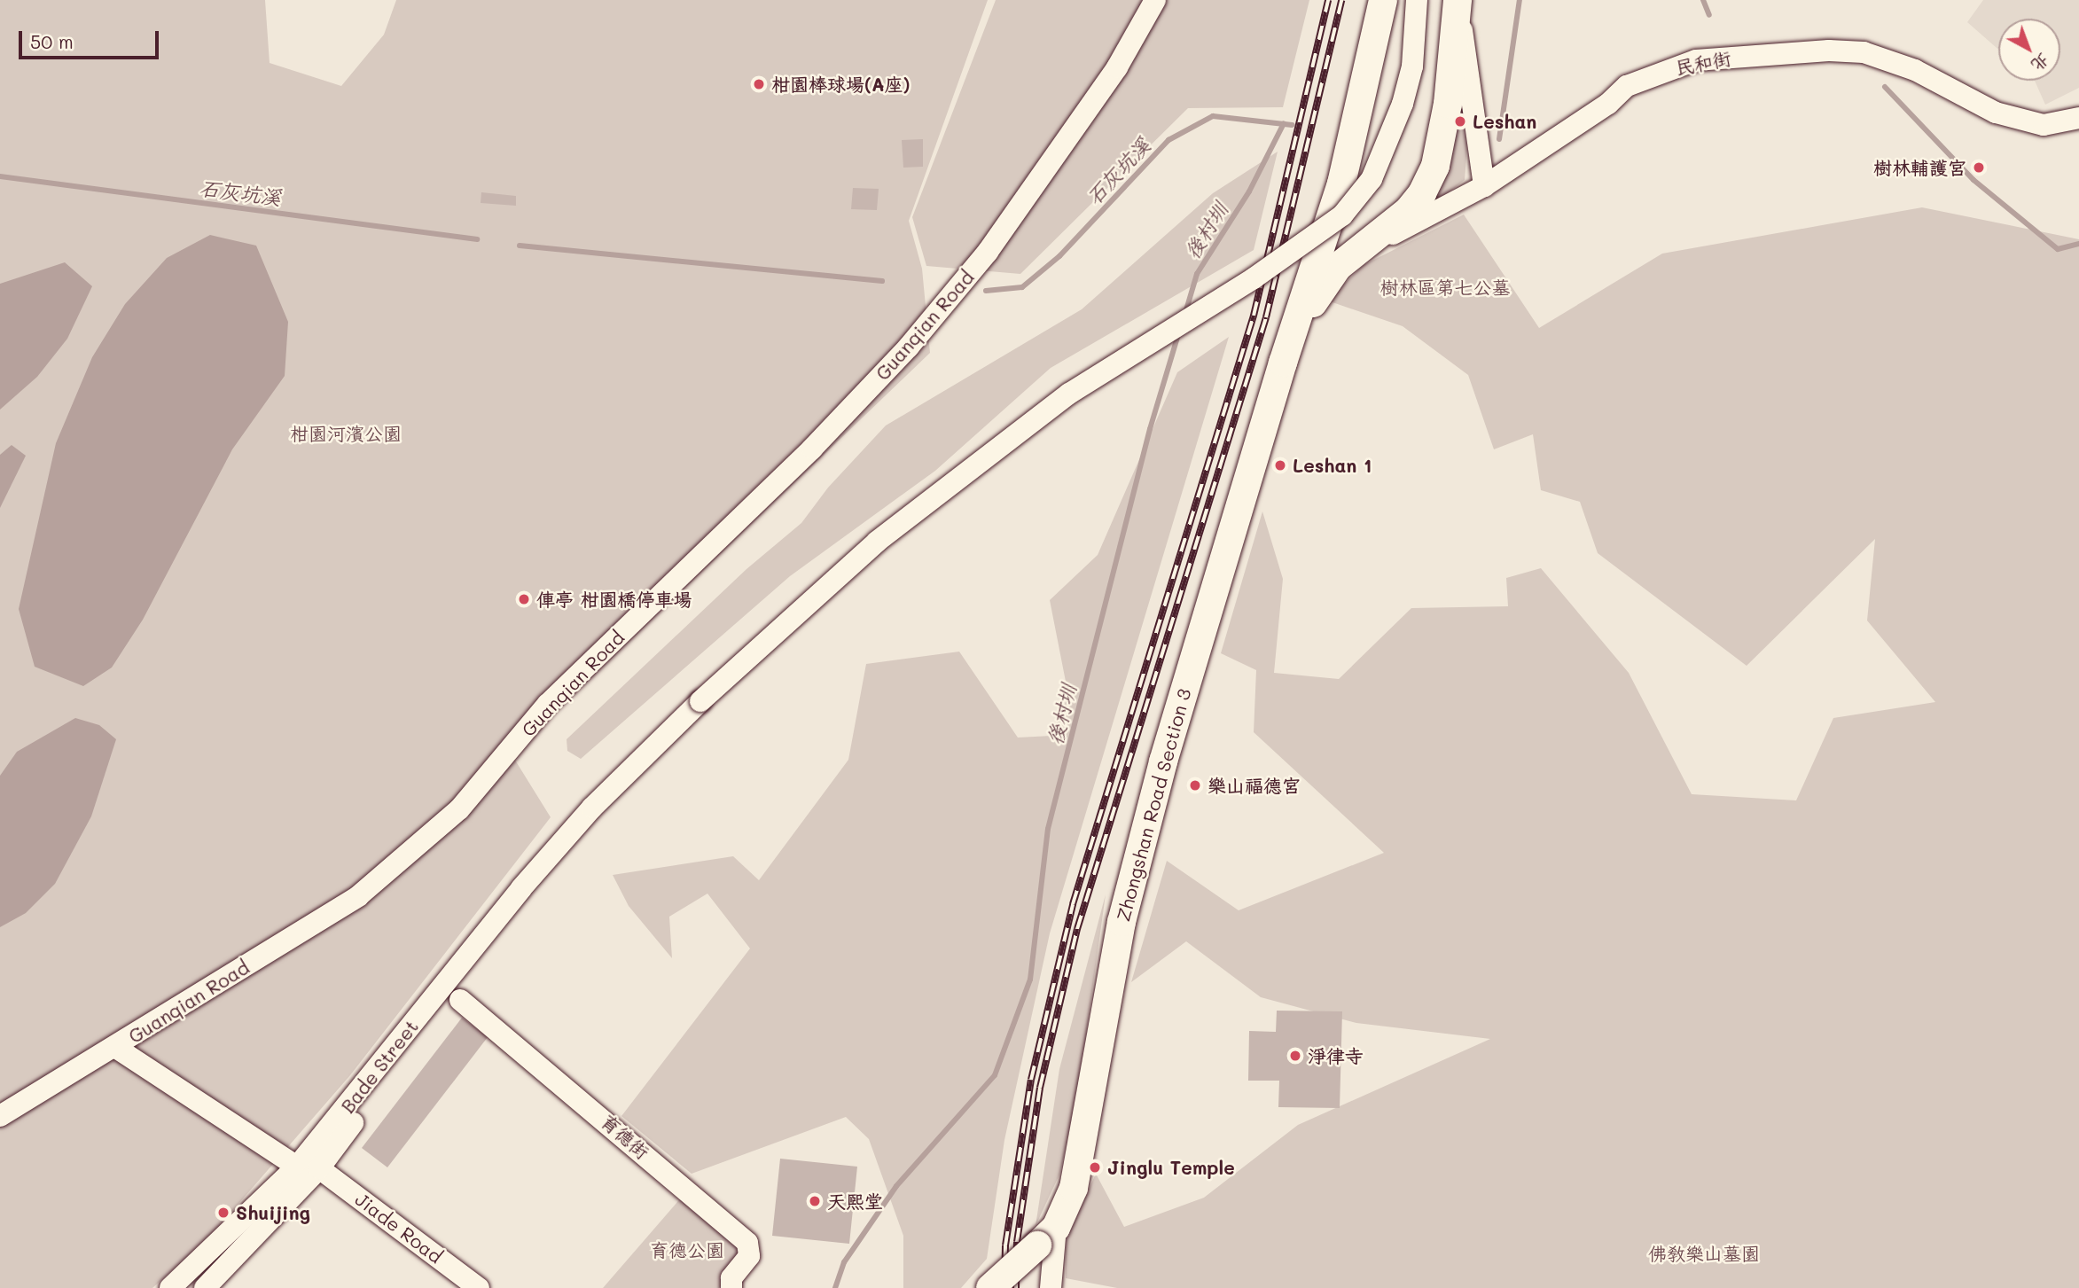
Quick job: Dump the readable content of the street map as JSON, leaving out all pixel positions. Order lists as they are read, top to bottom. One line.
{"streets":{"main road":["Zhongshan Road Section 3"],"street":["民和街","Guanqian Road","Bade Street","育德街","Jiade Road"]},"crossings":[["民和街","Zhongshan Road Section 3"],["Guanqian Road","Bade Street"],["Guanqian Road","Jiade Road"],["Bade Street","Jiade Road"]],"water":["石灰坑溪","後村圳"],"parks":["樹林區第七公墓","柑園河濱公園","育德公園","佛教樂山墓園"],"places":["柑園棒球場(A座)","Leshan","樹林輔護宮","Leshan 1","俥亭 柑園橋停車場","樂山福德宮","淨律寺","Jinglu Temple","天熙堂","Shuijing"],"scale_bar":"50 m","north":"bottom right"}
